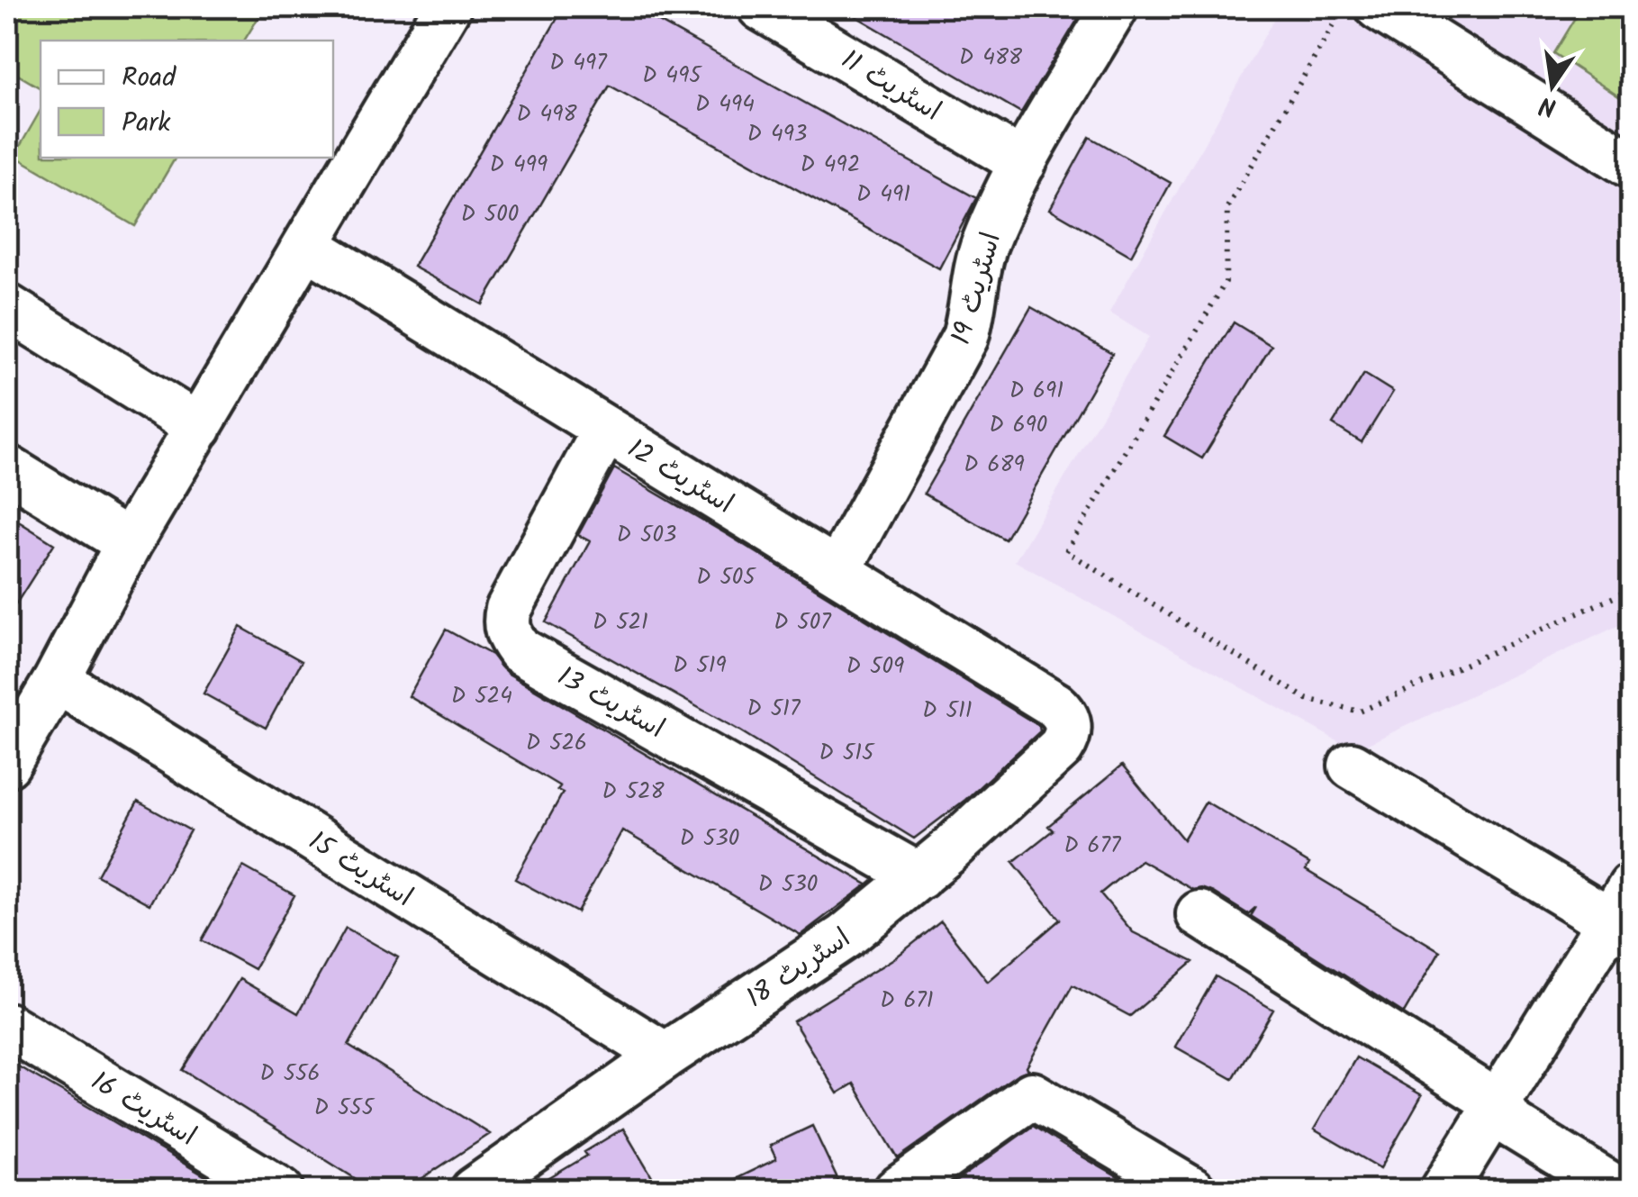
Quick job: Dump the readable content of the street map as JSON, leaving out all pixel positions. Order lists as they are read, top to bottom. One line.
{"streets":{"street":["اسٹریٹ 11","اسٹریٹ 19","اسٹریٹ 12","اسٹریٹ 13","اسٹریٹ 15","اسٹریٹ 18","اسٹریٹ 16"]},"crossings":[["اسٹریٹ 11","اسٹریٹ 19"],["اسٹریٹ 19","اسٹریٹ 12"],["اسٹریٹ 12","اسٹریٹ 13"],["اسٹریٹ 12","اسٹریٹ 18"],["اسٹریٹ 13","اسٹریٹ 18"],["اسٹریٹ 15","اسٹریٹ 18"]],"house_numbers":["D 488","D 497","D 495","D 494","D 498","D 493","D 499","D 492","D 491","D 500","D 691","D 690","D 689","D 503","D 505","D 521","D 507","D 519","D 509","D 524","D 517","D 511","D 526","D 515","D 528","D 530","D 677","D 530","D 671","D 556","D 555"],"legend":["Road","Park"],"north":"bottom"}
